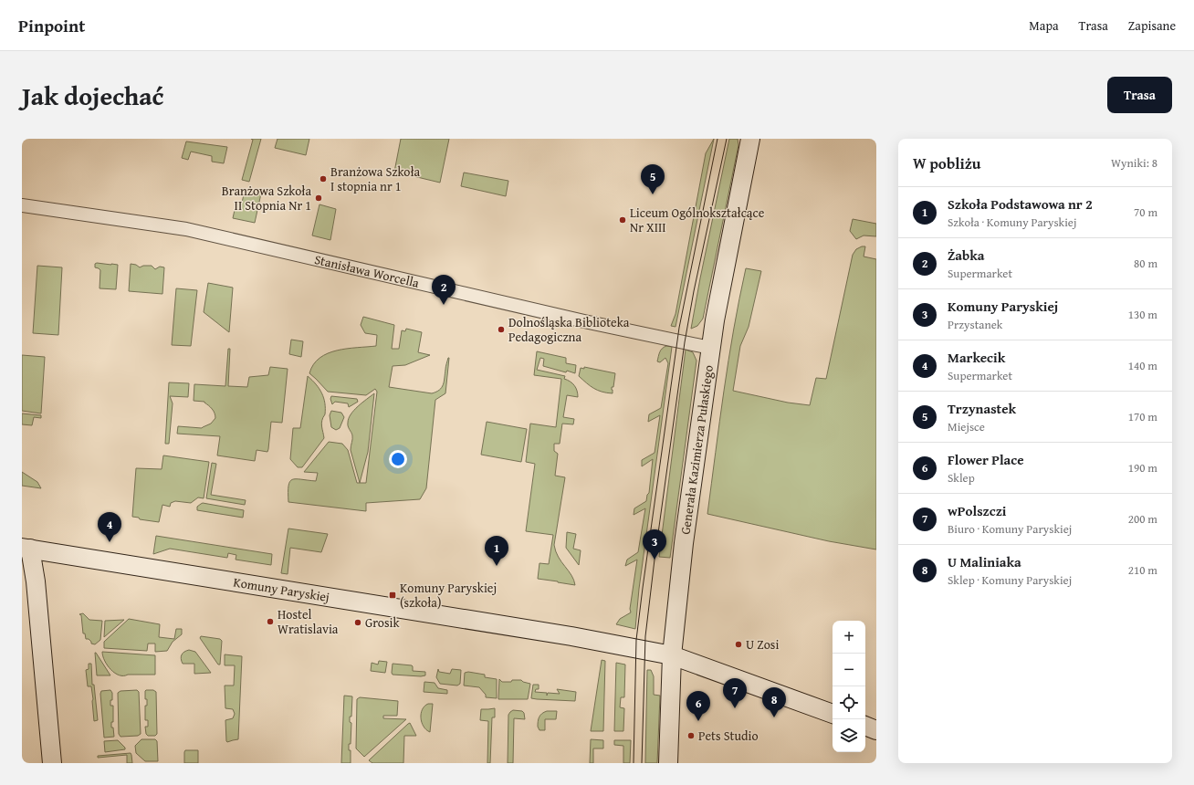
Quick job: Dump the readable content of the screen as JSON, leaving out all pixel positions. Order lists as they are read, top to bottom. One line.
{"streets":{"street":["Stanisława Worcella","Generała Kazimierza Pułaskiego","Komuny Paryskiej"]},"crossings":[["Stanisława Worcella","Generała Kazimierza Pułaskiego"],["Generała Kazimierza Pułaskiego","Komuny Paryskiej"]],"places":{"other":["Branżowa Szkoła I stopnia nr 1","Branżowa Szkoła II Stopnia Nr 1","Liceum Ogólnokształcące Nr XIII","Dolnośląska Biblioteka Pedagogiczna","Hostel Wratislavia","Grosik","U Zosi","Pets Studio"],"transit":["Komuny Paryskiej (szkoła)"]},"page":{"header":"Pinpoint","nav":["Mapa","Trasa","Zapisane"],"title":"Jak dojechać","buttons":"Trasa","heading":["W pobliżu","Wyniki: 8"],"pins":["5","2","4","3","1","7","8","6"],"list":[{"mark":"1","name":"Szkoła Podstawowa nr 2","note":"Szkoła · Komuny Paryskiej","value":"70 m"},{"mark":"2","name":"Żabka","note":"Supermarket","value":"80 m"},{"mark":"3","name":"Komuny Paryskiej","note":"Przystanek","value":"130 m"},{"mark":"4","name":"Markecik","note":"Supermarket","value":"140 m"},{"mark":"5","name":"Trzynastek","note":"Miejsce","value":"170 m"},{"mark":"6","name":"Flower Place","note":"Sklep","value":"190 m"},{"mark":"7","name":"wPolszczi","note":"Biuro · Komuny Paryskiej","value":"200 m"},{"mark":"8","name":"U Maliniaka","note":"Sklep · Komuny Paryskiej","value":"210 m"}],"map_buttons":["+","−"]}}
